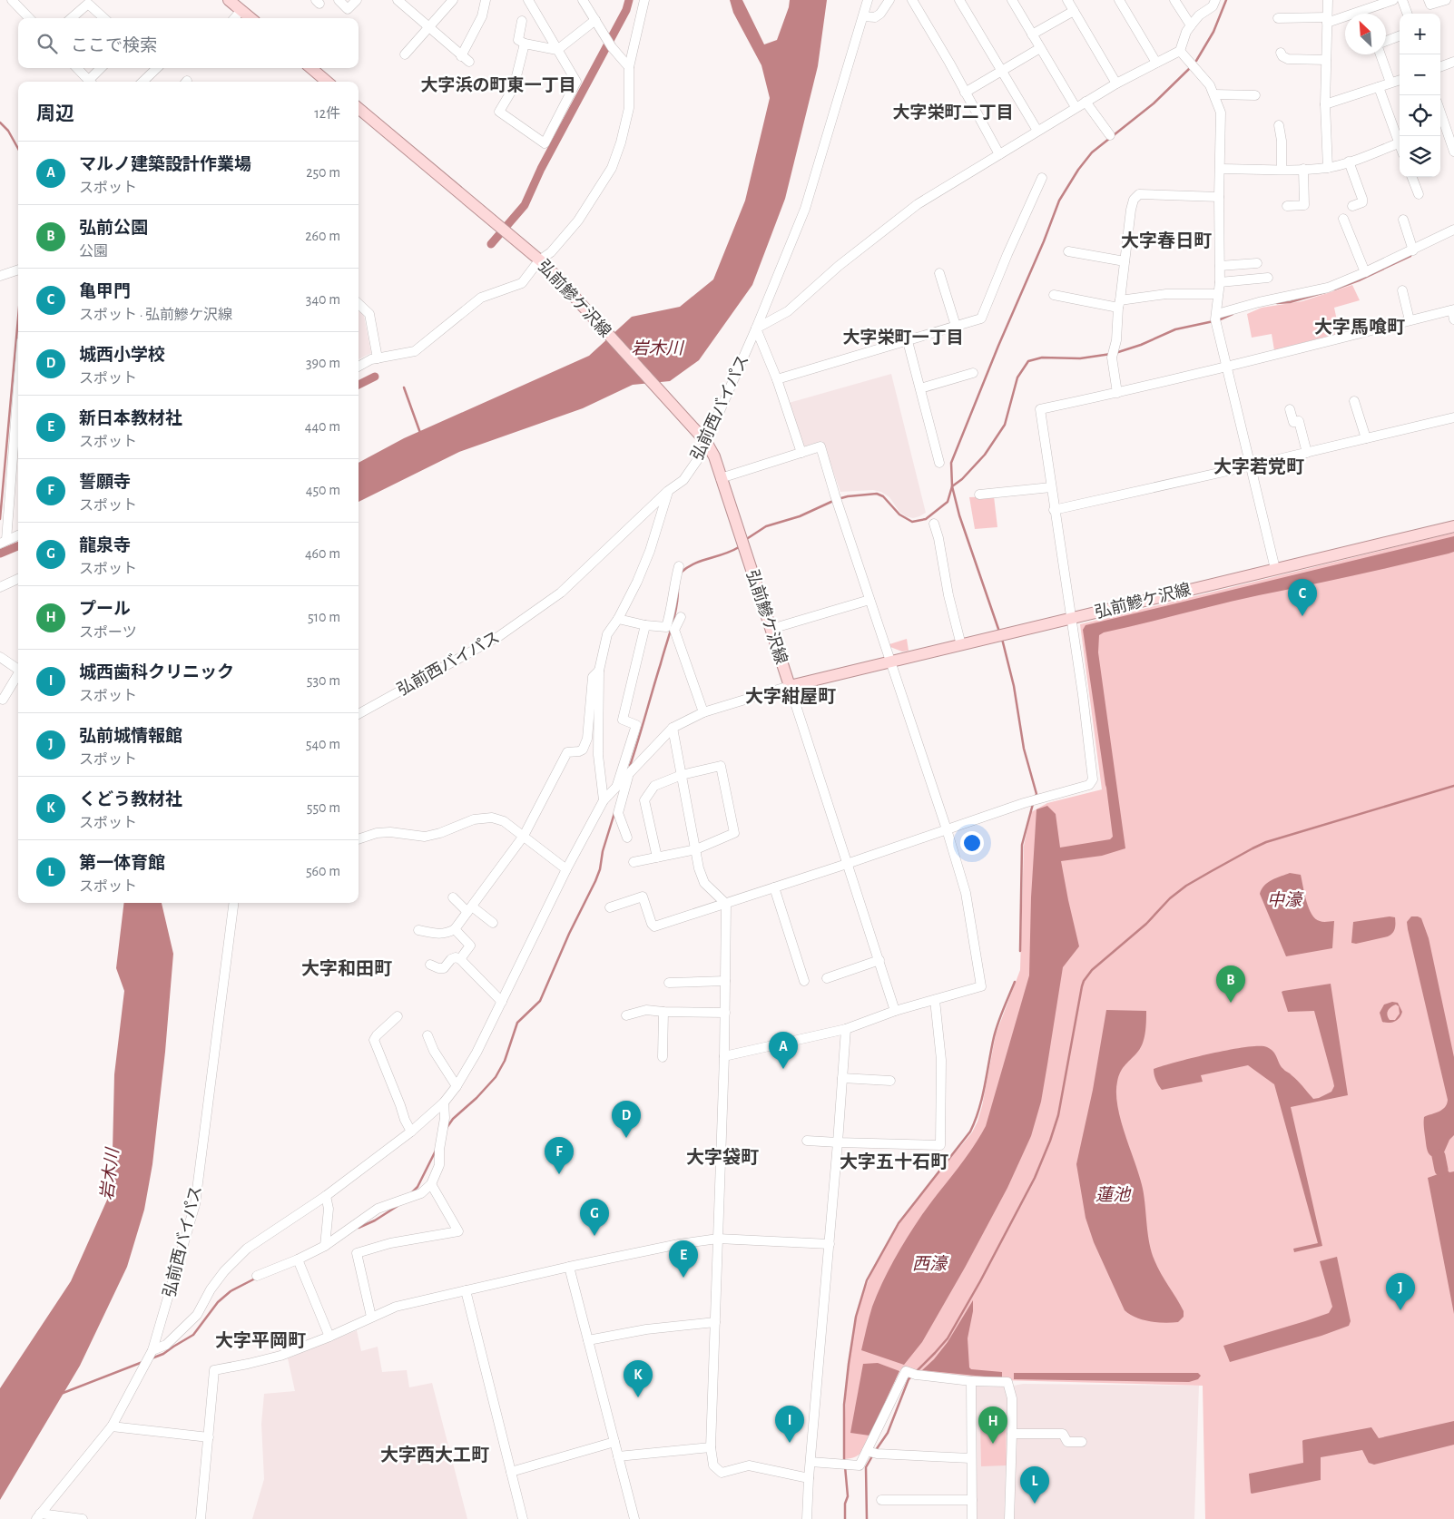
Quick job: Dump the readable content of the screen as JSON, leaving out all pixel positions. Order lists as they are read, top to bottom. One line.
{"streets":{"main road":["弘前鰺ケ沢線"],"street":["弘前西バイパス"]},"crossings":[["弘前鰺ケ沢線","弘前西バイパス"]],"districts":["大字浜の町東一丁目","大字栄町二丁目","大字春日町","大字馬喰町","大字栄町一丁目","大字若党町","大字紺屋町","大字和田町","大字袋町","大字五十石町","大字平岡町","大字西大工町"],"water":["岩木川","中濠","蓮池","西濠"],"north":"top left","page":{"map_buttons":["+","−"],"search":"ここで検索","heading":["周辺","12件"],"list":[{"mark":"A","name":"マルノ建築設計作業場","note":"スポット","value":"250 m"},{"mark":"B","name":"弘前公園","note":"公園","value":"260 m"},{"mark":"C","name":"亀甲門","note":"スポット · 弘前鰺ケ沢線","value":"340 m"},{"mark":"D","name":"城西小学校","note":"スポット","value":"390 m"},{"mark":"E","name":"新日本教材社","note":"スポット","value":"440 m"},{"mark":"F","name":"誓願寺","note":"スポット","value":"450 m"},{"mark":"G","name":"龍泉寺","note":"スポット","value":"460 m"},{"mark":"H","name":"プール","note":"スポーツ","value":"510 m"},{"mark":"I","name":"城西歯科クリニック","note":"スポット","value":"530 m"},{"mark":"J","name":"弘前城情報館","note":"スポット","value":"540 m"},{"mark":"K","name":"くどう教材社","note":"スポット","value":"550 m"},{"mark":"L","name":"第一体育館","note":"スポット","value":"560 m"}],"pins":["C","B","A","D","F","G","E","J","K","I","H","L"]}}
